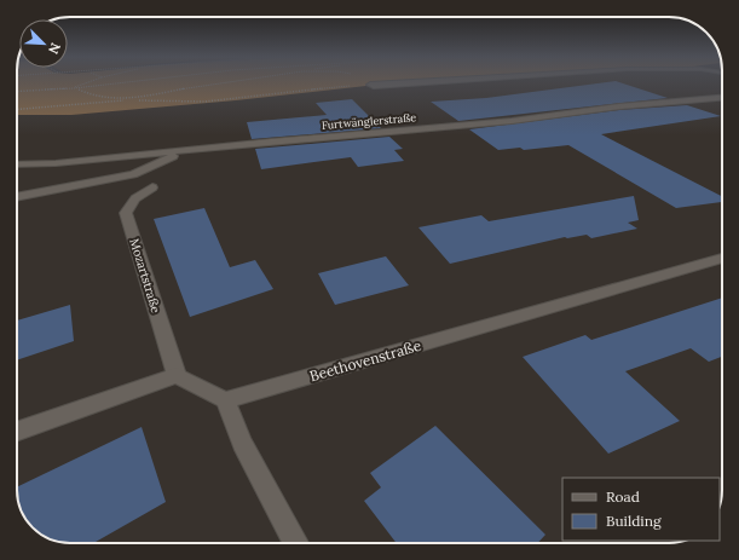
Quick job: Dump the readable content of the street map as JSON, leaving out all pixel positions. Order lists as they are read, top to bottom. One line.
{"streets":{"street":["Furtwänglerstraße","Mozartstraße","Beethovenstraße"]},"legend":["Road","Building"],"north":"bottom right"}
